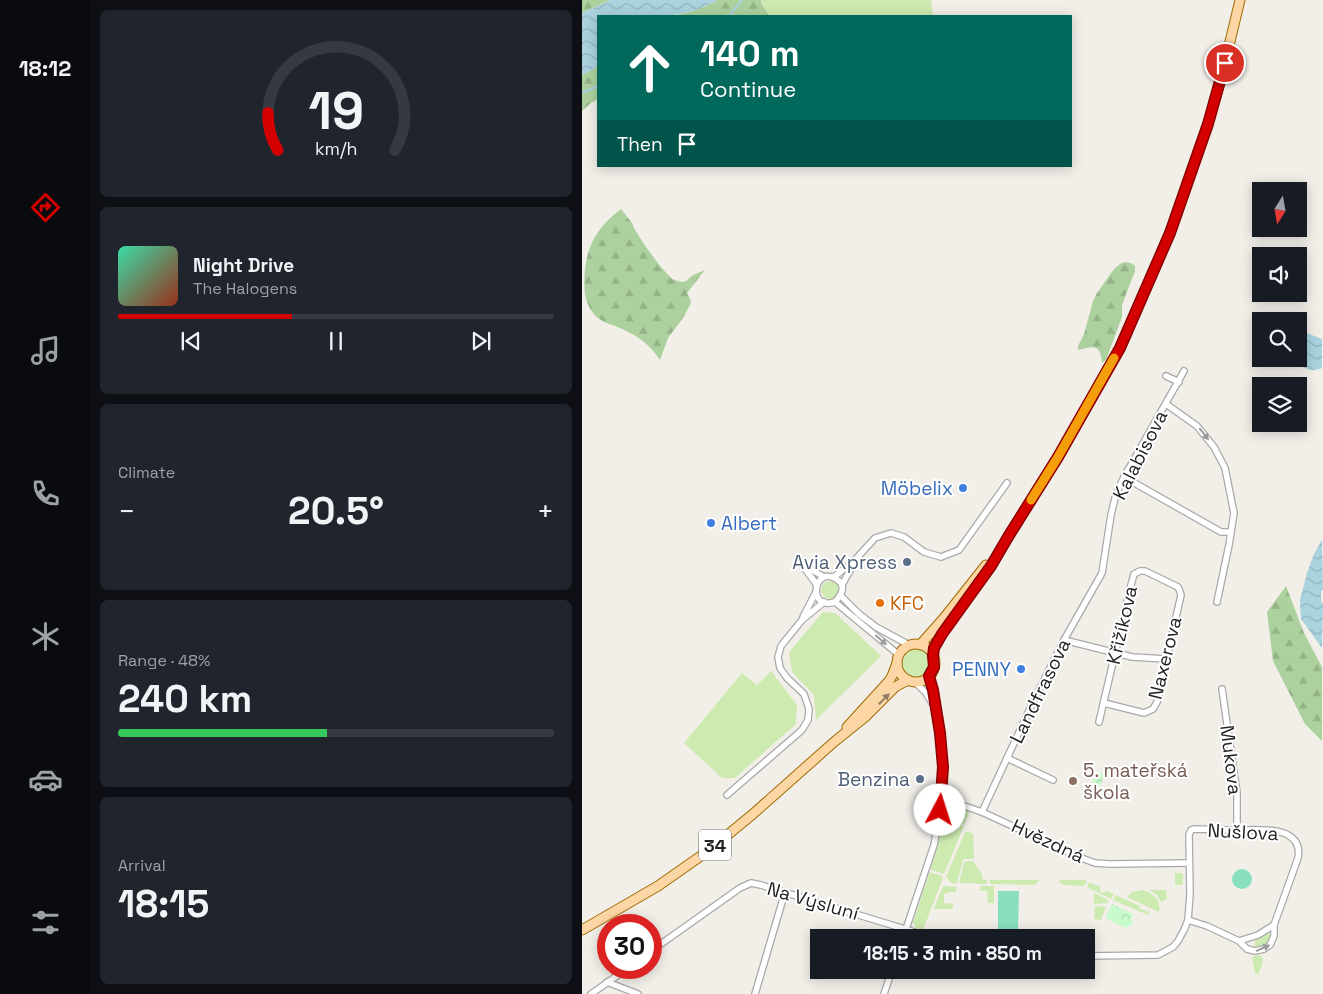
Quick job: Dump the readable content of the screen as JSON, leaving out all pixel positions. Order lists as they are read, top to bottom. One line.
{"streets":{"main road":["34"],"street":["Kalabisova","Křižíkova","Naxerova","Landfrasova","Mukova","Nušlova","Hvězdná","Na Výsluní"]},"crossings":[["Kalabisova","Landfrasova"],["Křižíkova","Naxerova"],["Landfrasova","Hvězdná"],["Mukova","Nušlova"],["Mukova","Hvězdná"],["Nušlova","Hvězdná"]],"places":["Möbelix","Albert","Avia Xpress","KFC","PENNY","Benzina","5. mateřská škola"],"north":"bottom","page":{"tabs":"18:12","turn":["140 m","Continue"],"then":"Then","song":["Night Drive","The Halogens"],"tile":["Climate",["Range · 48%","240 km"],["Arrival","18:15"]],"heat":["−","20.5°","+"],"limit":"30","trip":"18:15 · 3 min · 850 m","gauge":["19","km/h"]}}
